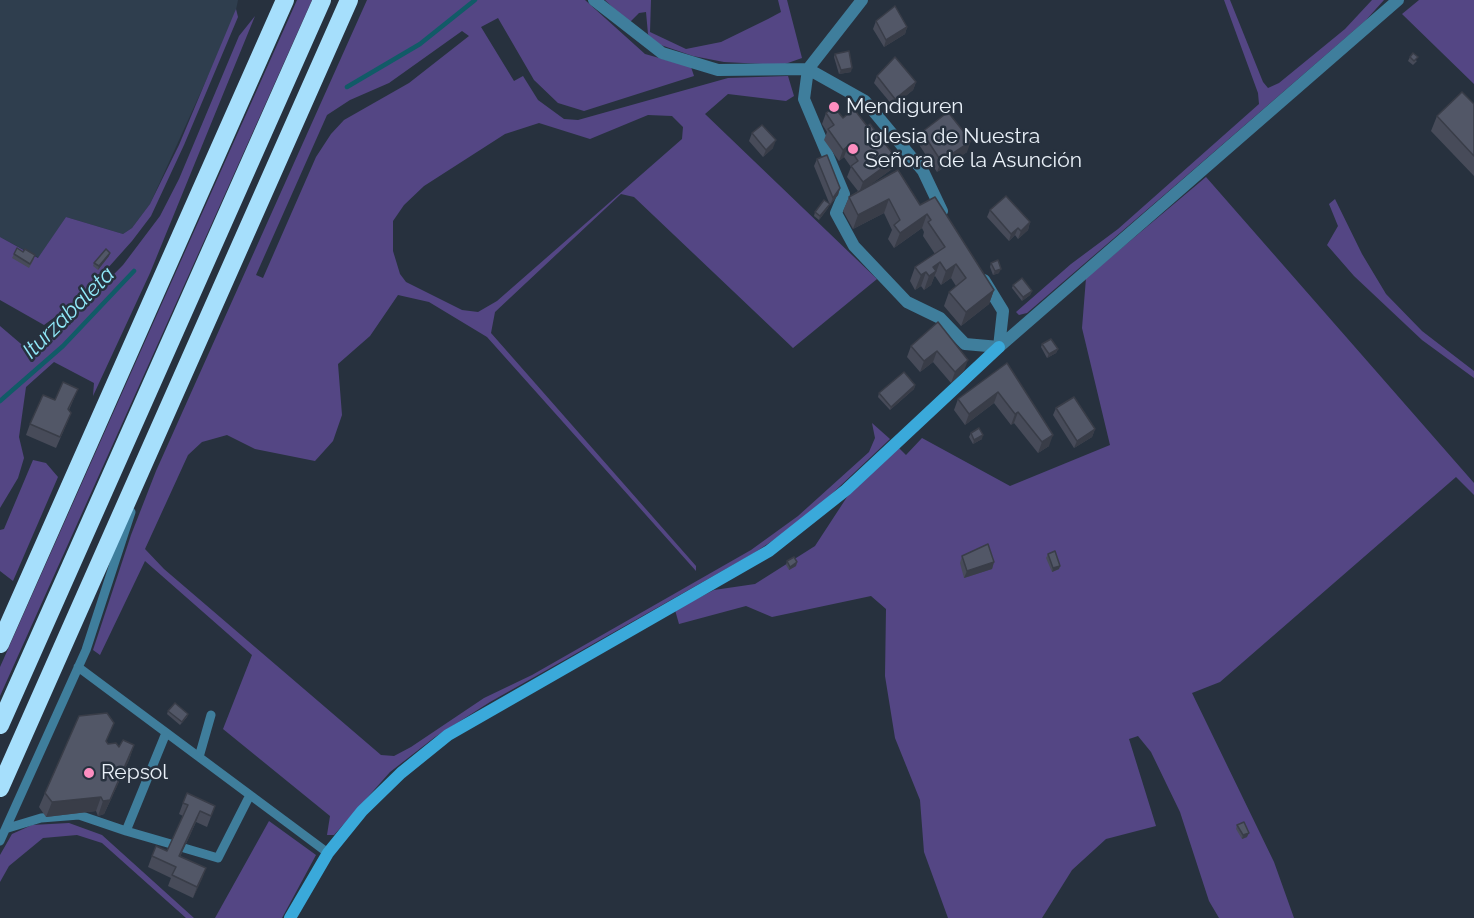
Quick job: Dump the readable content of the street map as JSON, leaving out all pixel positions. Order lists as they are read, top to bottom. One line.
{"water":["Iturzabaleta"],"places":["Mendiguren","Iglesia de Nuestra Señora de la Asunción","Repsol"]}
